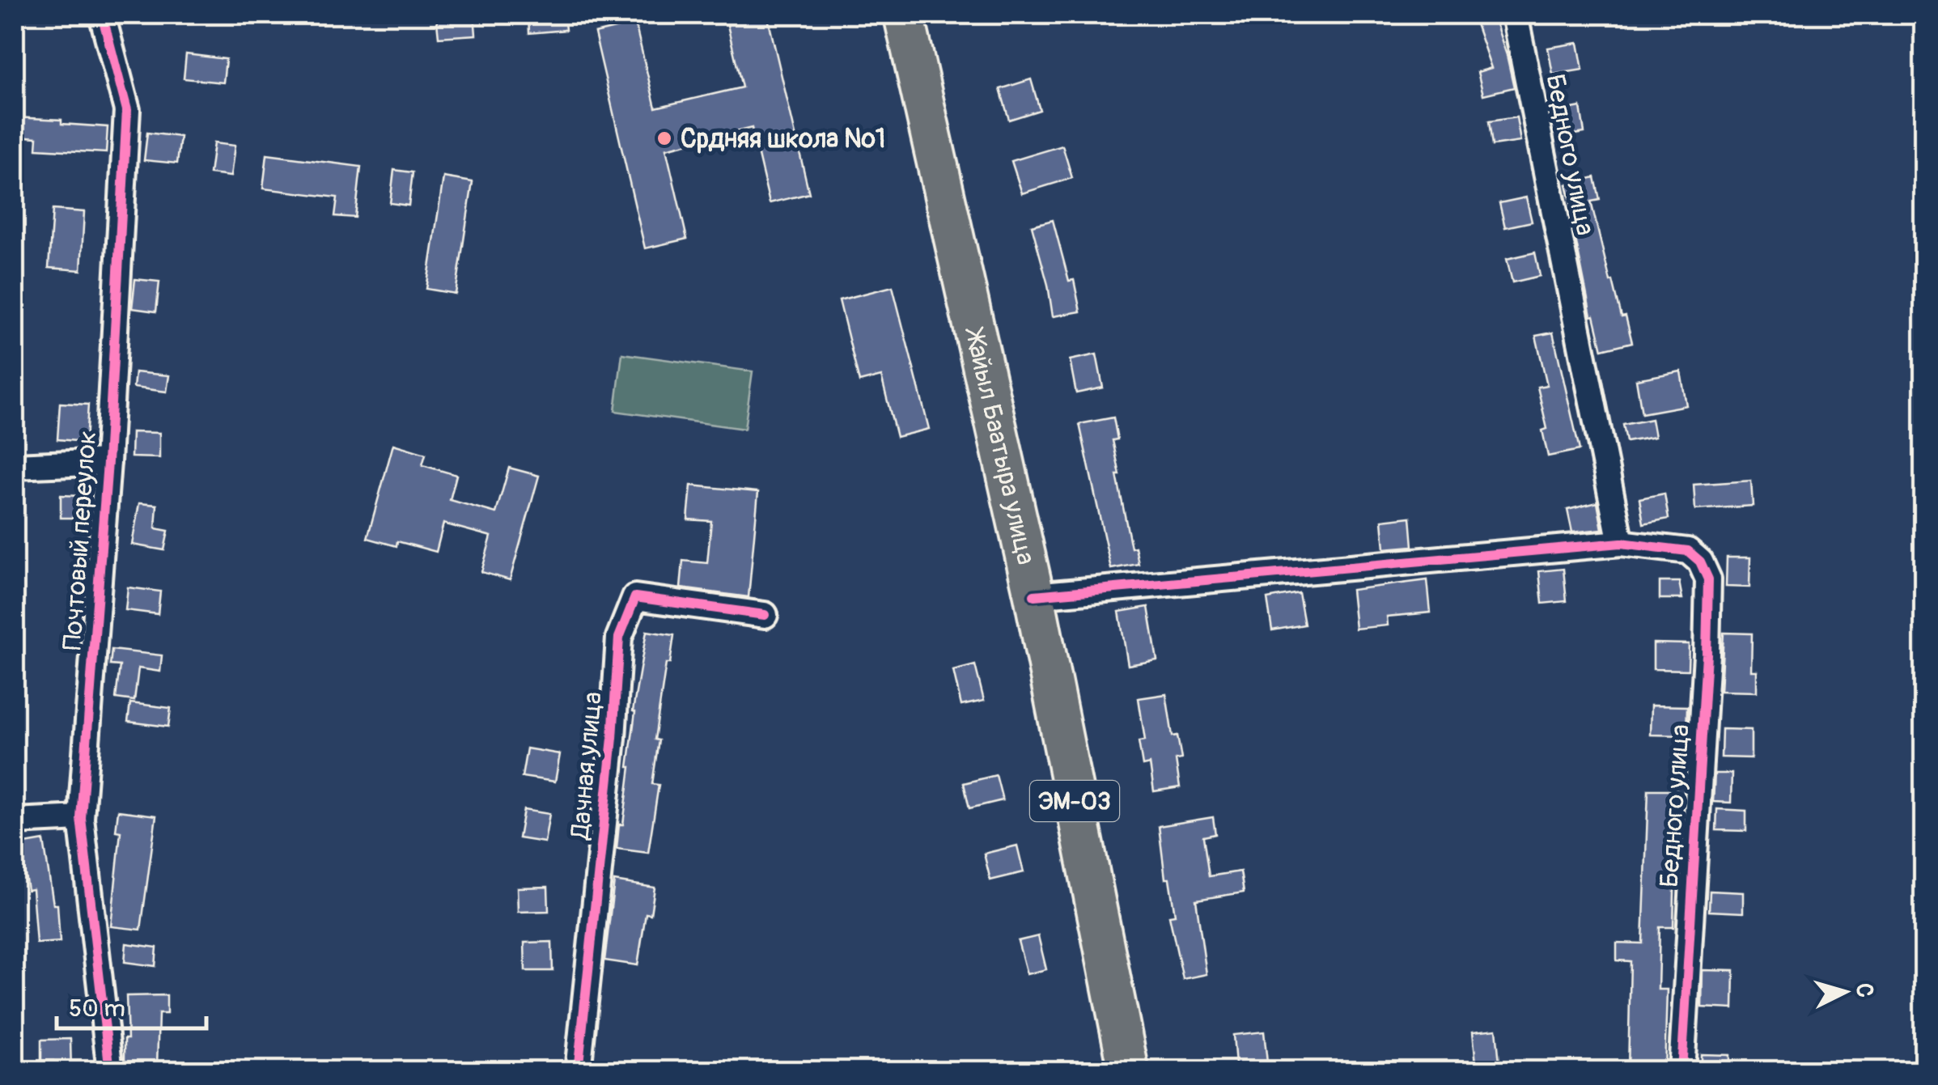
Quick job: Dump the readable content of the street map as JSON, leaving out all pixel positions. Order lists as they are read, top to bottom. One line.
{"streets":{"highway":["Жайыл Баатыра улица","ЭМ-03"],"street":["Бедного улица","Почтовый переулок","Дачная улица"]},"places":["Срдняя школа №1"],"scale_bar":"50 m","north":"right"}
